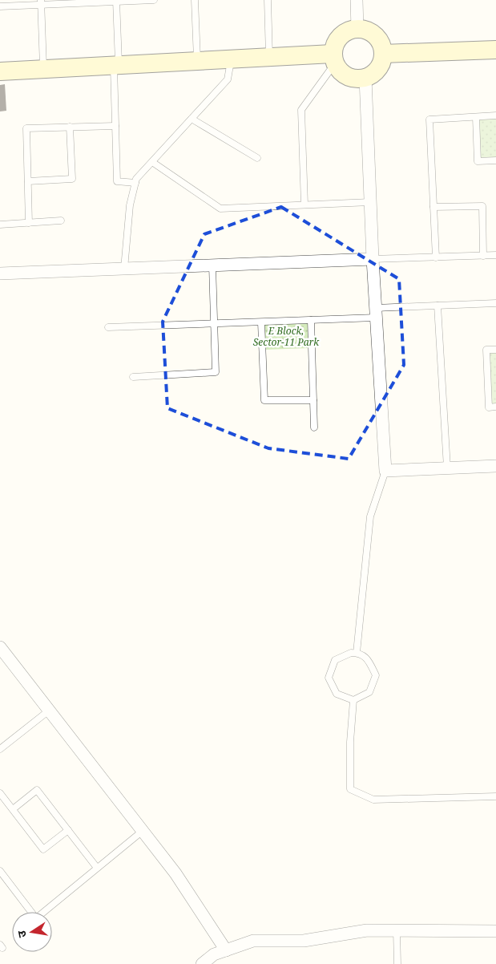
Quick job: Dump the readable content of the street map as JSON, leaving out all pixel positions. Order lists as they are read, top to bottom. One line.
{"parks":["E Block, Sector-11 Park"],"north":"left"}
